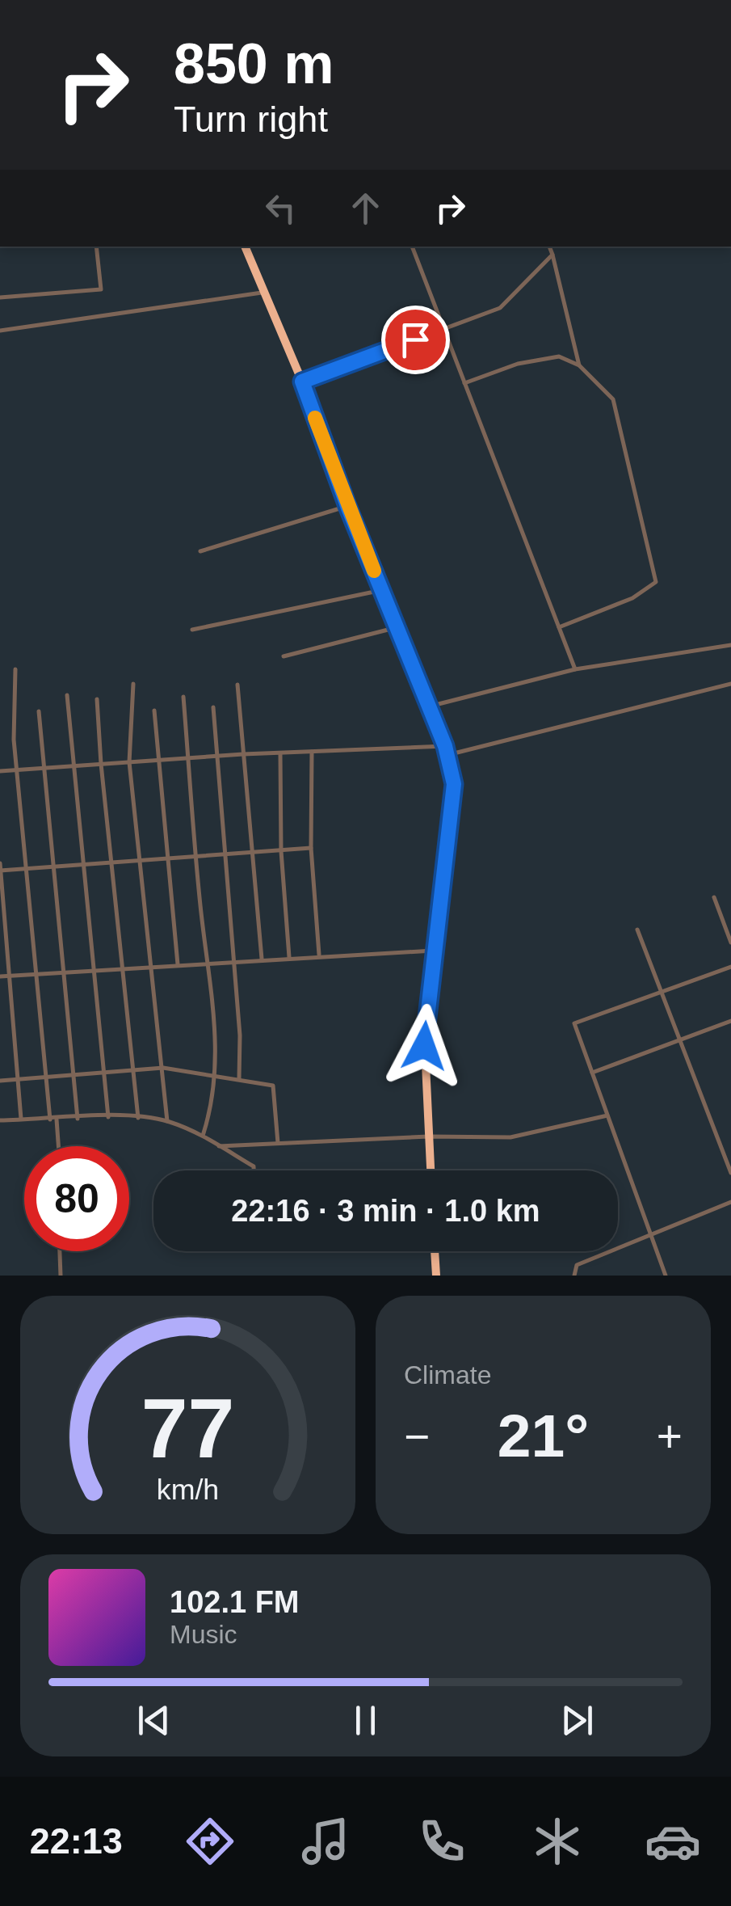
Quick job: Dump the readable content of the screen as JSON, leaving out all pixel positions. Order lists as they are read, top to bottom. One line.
{"page":{"turn":["850 m","Turn right"],"limit":"80","trip":"22:16 · 3 min · 1.0 km","tile":"Climate","heat":["−","21°","+"],"song":["102.1 FM","Music"],"tabs":"22:13","gauge":["77","km/h"]}}
